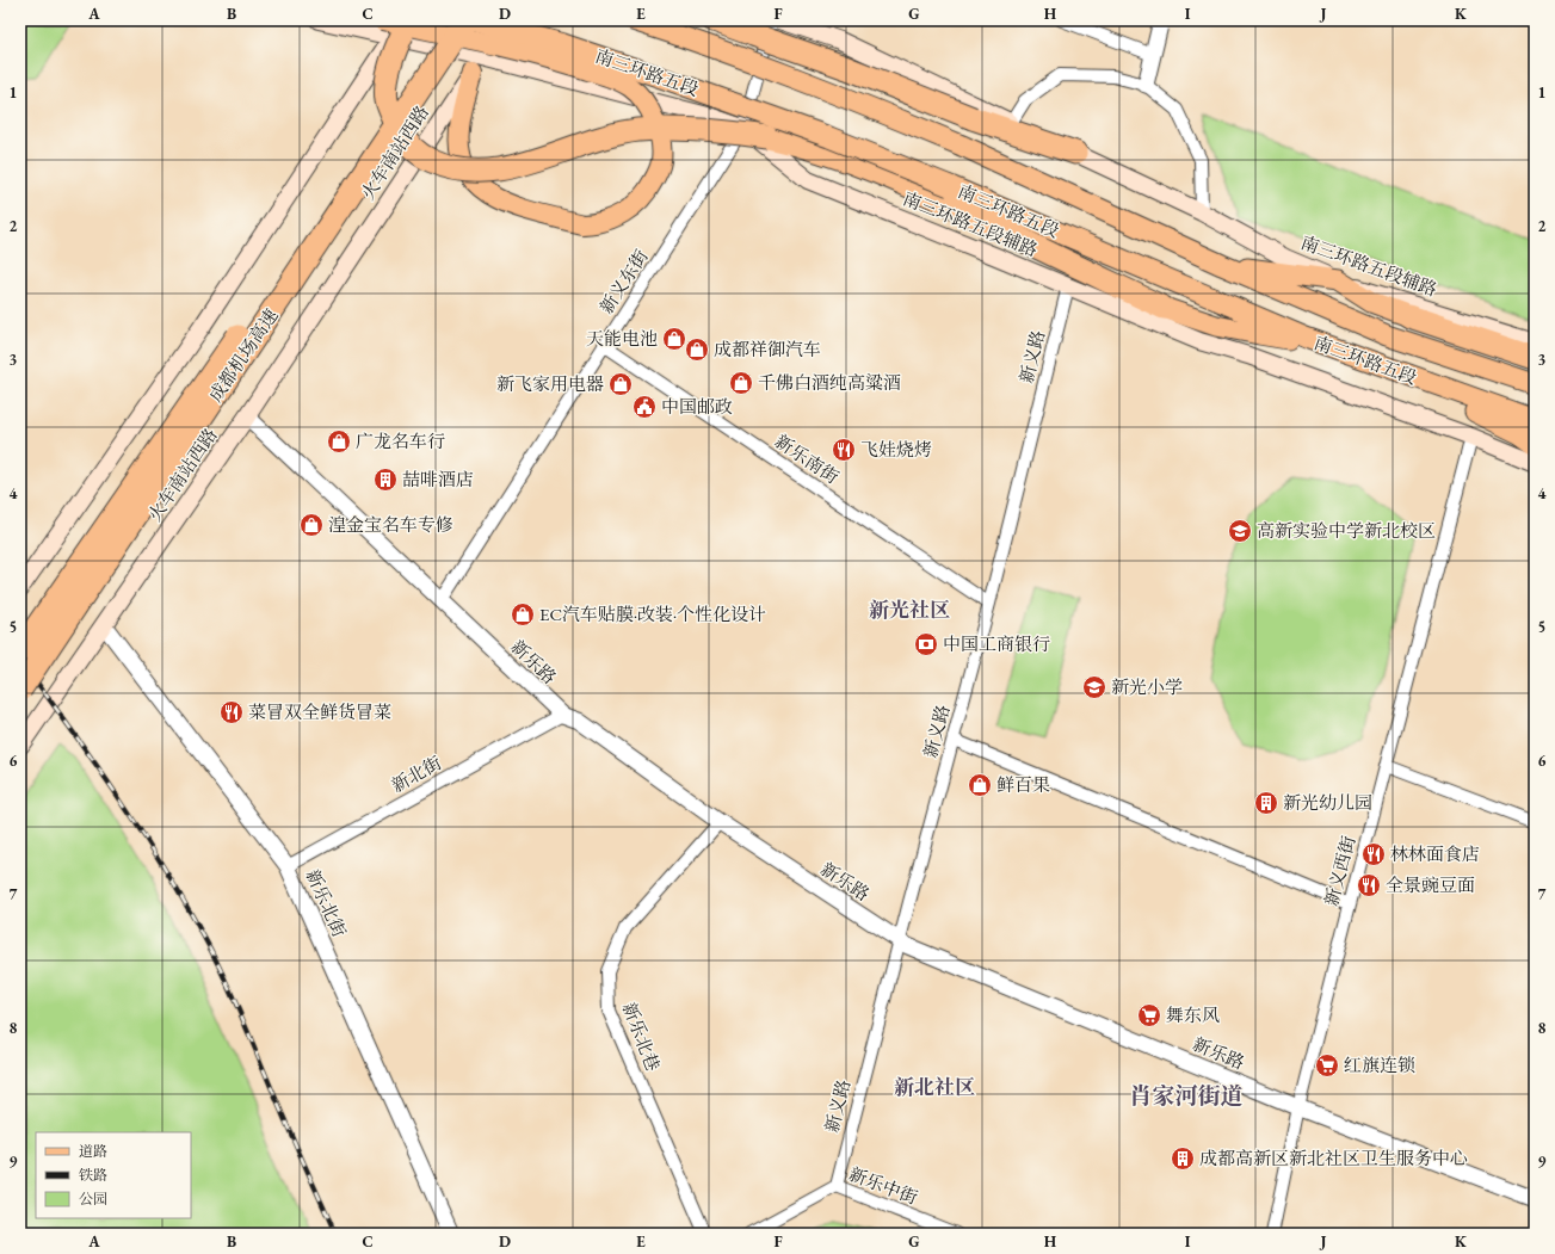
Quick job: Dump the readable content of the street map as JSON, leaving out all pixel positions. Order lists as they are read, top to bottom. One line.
{"streets":{"highway":["南三环路五段","成都机场高速"],"main road":["火车南站西路","南三环路五段辅路"],"street":["新义东街","新义路","新乐南街","新乐路","新北街","新义西街","新乐北街","新乐北巷","新乐中街"]},"crossings":[["火车南站西路","南三环路五段辅路"],["火车南站西路","新乐路"],["火车南站西路","新乐北街"],["南三环路五段辅路","新义东街"],["南三环路五段辅路","新义路"],["南三环路五段辅路","新义西街"],["新义东街","新乐南街"],["新义东街","新乐路"],["新义路","新乐南街"],["新义路","新乐路"],["新义路","新乐中街"],["新乐路","新北街"],["新乐路","新义西街"],["新乐路","新乐北巷"],["新北街","新乐北街"]],"districts":["新光社区","新北社区","肖家河街道"],"places":{"shop":["天能电池","成都祥御汽车","千佛白酒纯高粱酒","新飞家用电器","广龙名车行","湟金宝名车专修","EC汽车贴膜·改装·个性化设计","鲜百果"],"public building":["中国邮政"],"restaurant":["飞娃烧烤","菜冒双全鲜货冒菜","林林面食店","全景豌豆面"],"building":["喆啡酒店","新光幼儿园","成都高新区新北社区卫生服务中心"],"school or university":["高新实验中学新北校区","新光小学"],"bank":["中国工商银行"],"supermarket":["舞东风","红旗连锁"]},"legend":["道路","铁路","公园"],"grid":{"columns":["A","B","C","D","E","F","G","H","I","J","K"],"rows":["1","2","3","4","5","6","7","8","9"]}}
